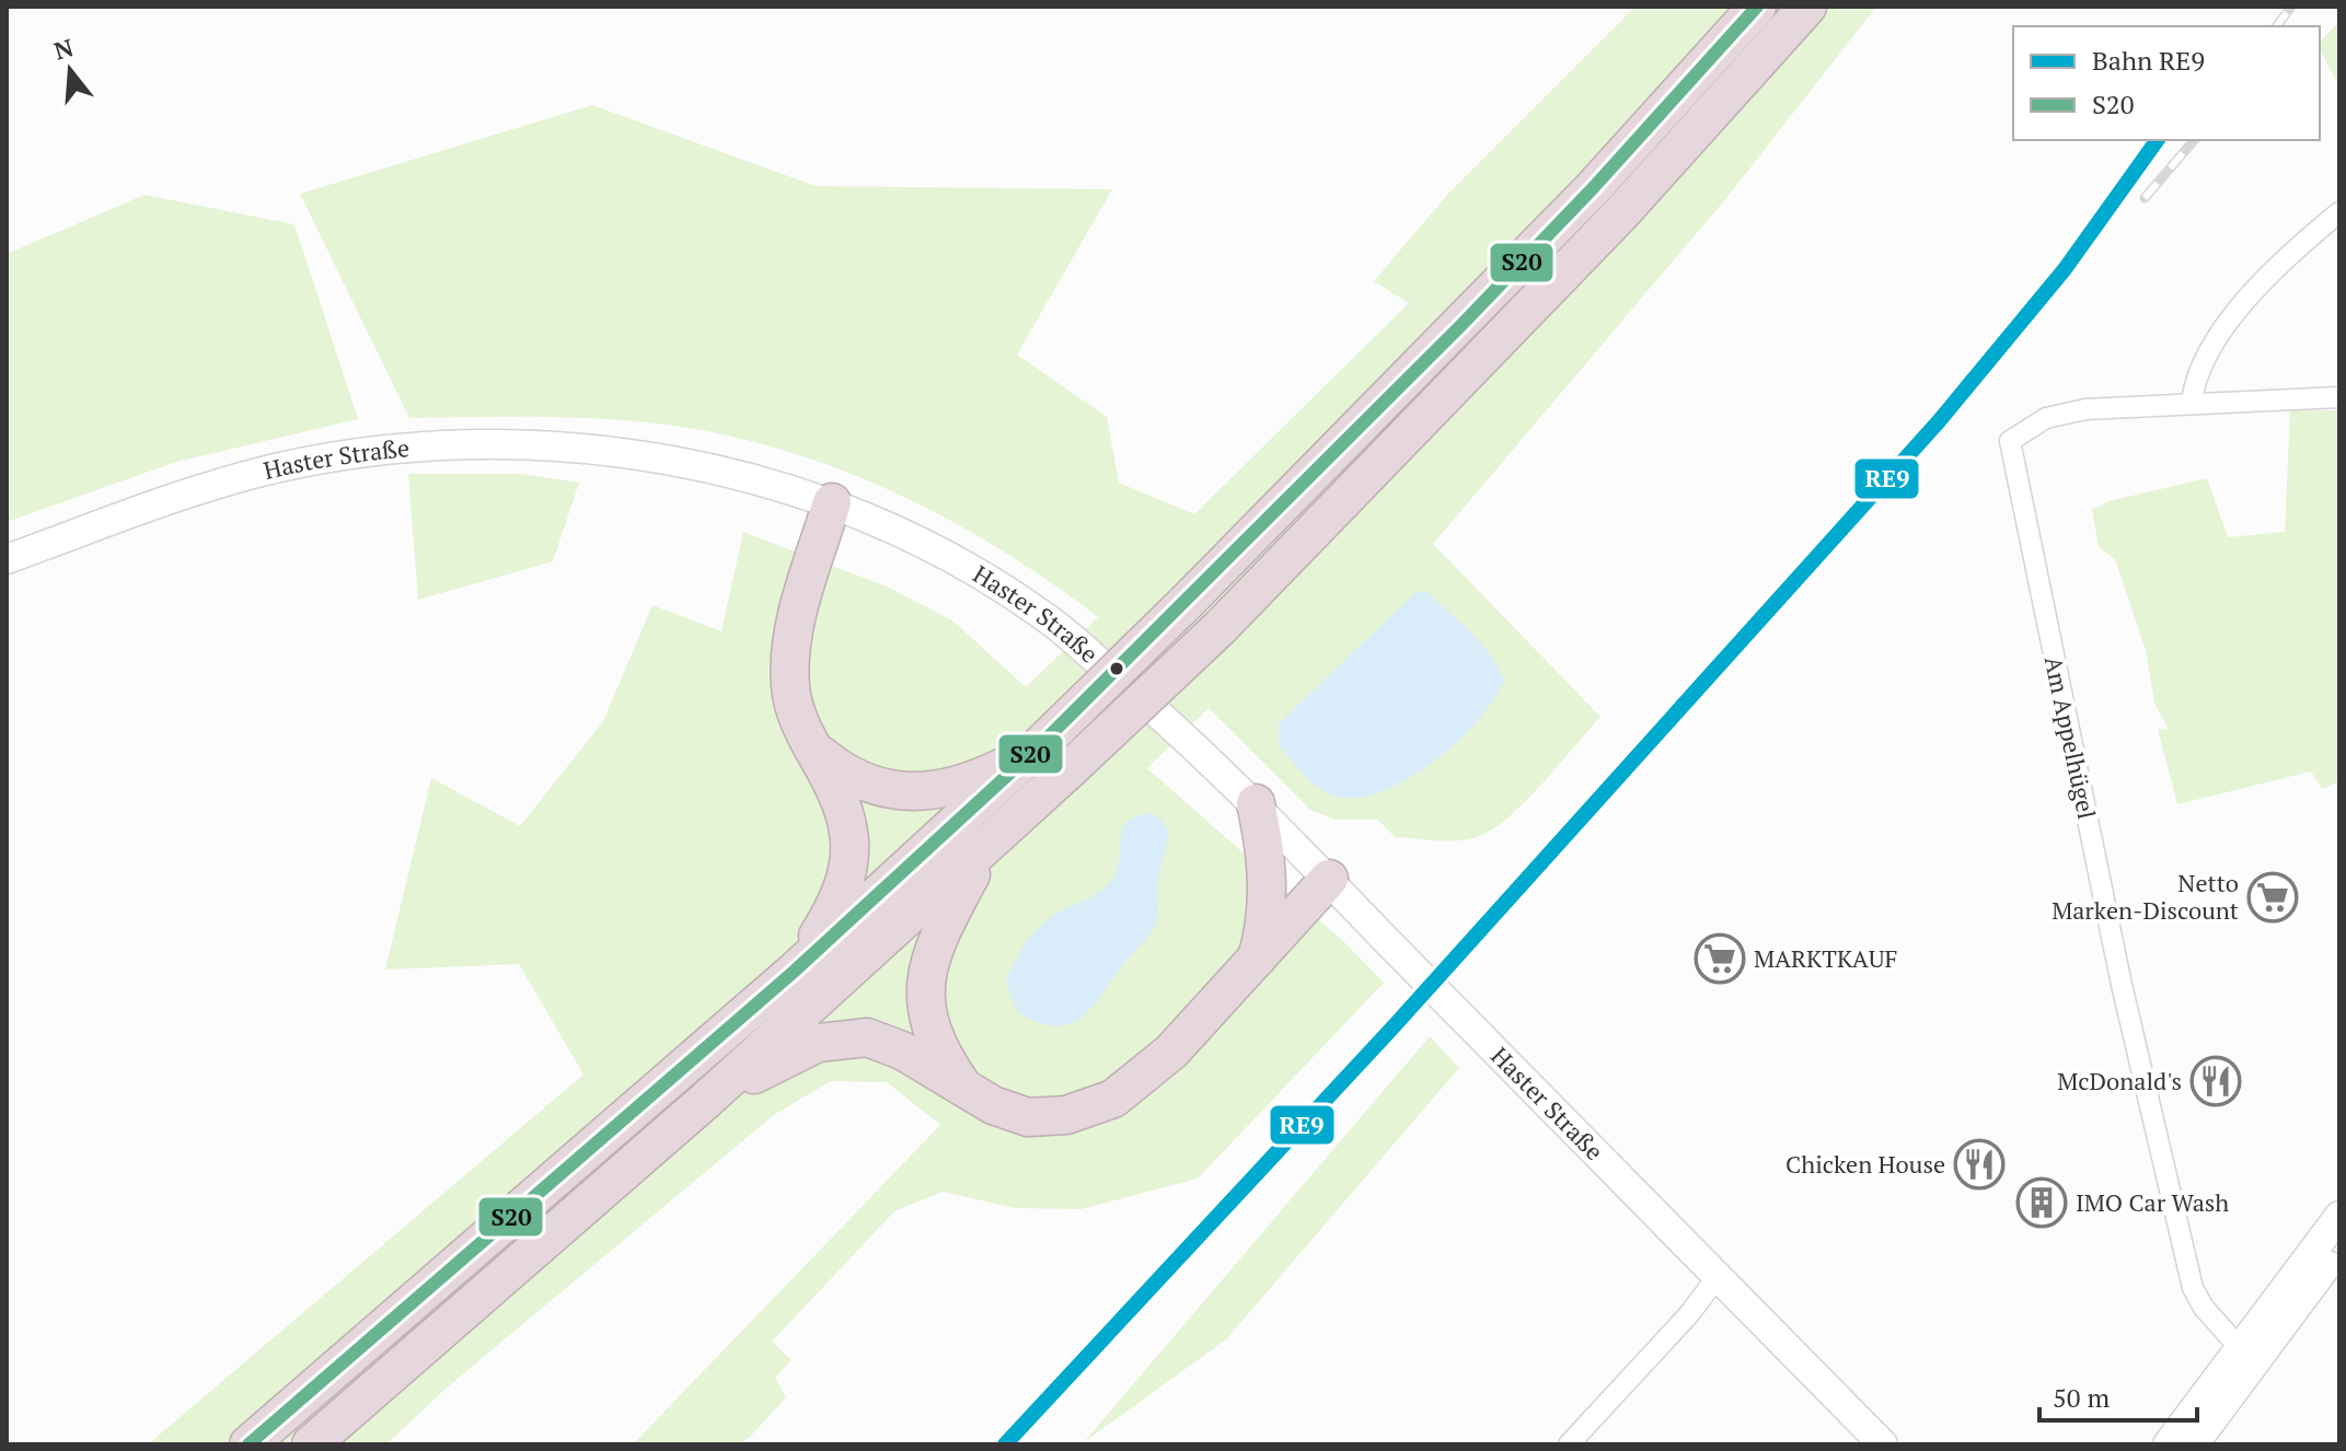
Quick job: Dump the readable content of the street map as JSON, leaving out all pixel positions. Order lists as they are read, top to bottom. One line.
{"streets":{"main road":["Haster Straße"],"street":["Am Appelhügel"]},"places":{"supermarket":["Netto Marken-Discount","MARKTKAUF"],"restaurant":["McDonald's","Chicken House"],"building":["IMO Car Wash"]},"lines":["transit line S20","rail line RE9"],"legend":["Bahn RE9","S20"],"scale_bar":"50 m","north":"top"}
